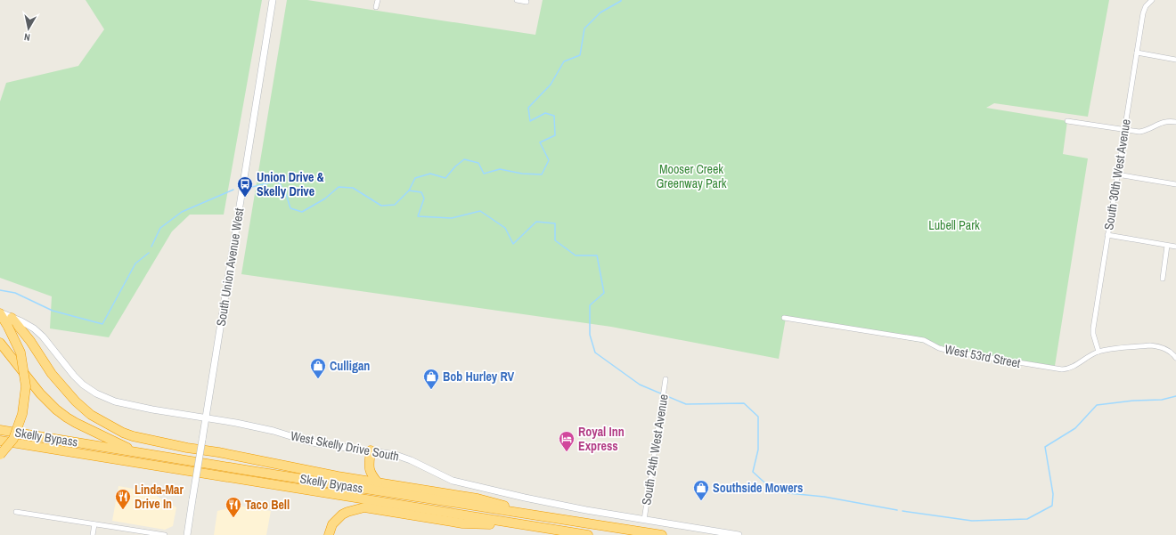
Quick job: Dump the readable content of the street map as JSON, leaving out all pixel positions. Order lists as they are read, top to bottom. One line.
{"streets":{"highway":["Skelly Bypass"],"street":["South 30th West Avenue","South Union Avenue West","West 53rd Street","West Skelly Drive South","South 24th West Avenue"]},"crossings":[["South 30th West Avenue","West 53rd Street"],["South Union Avenue West","West Skelly Drive South"],["West Skelly Drive South","South 24th West Avenue"]],"parks":["Mooser Creek Greenway Park","Lubell Park"],"places":{"bus stop":["Union Drive & Skelly Drive"],"shop":["Culligan","Bob Hurley RV","Southside Mowers"],"hotel":["Royal Inn Express"],"restaurant":["Linda-Mar Drive In","Taco Bell"]},"north":"bottom"}
